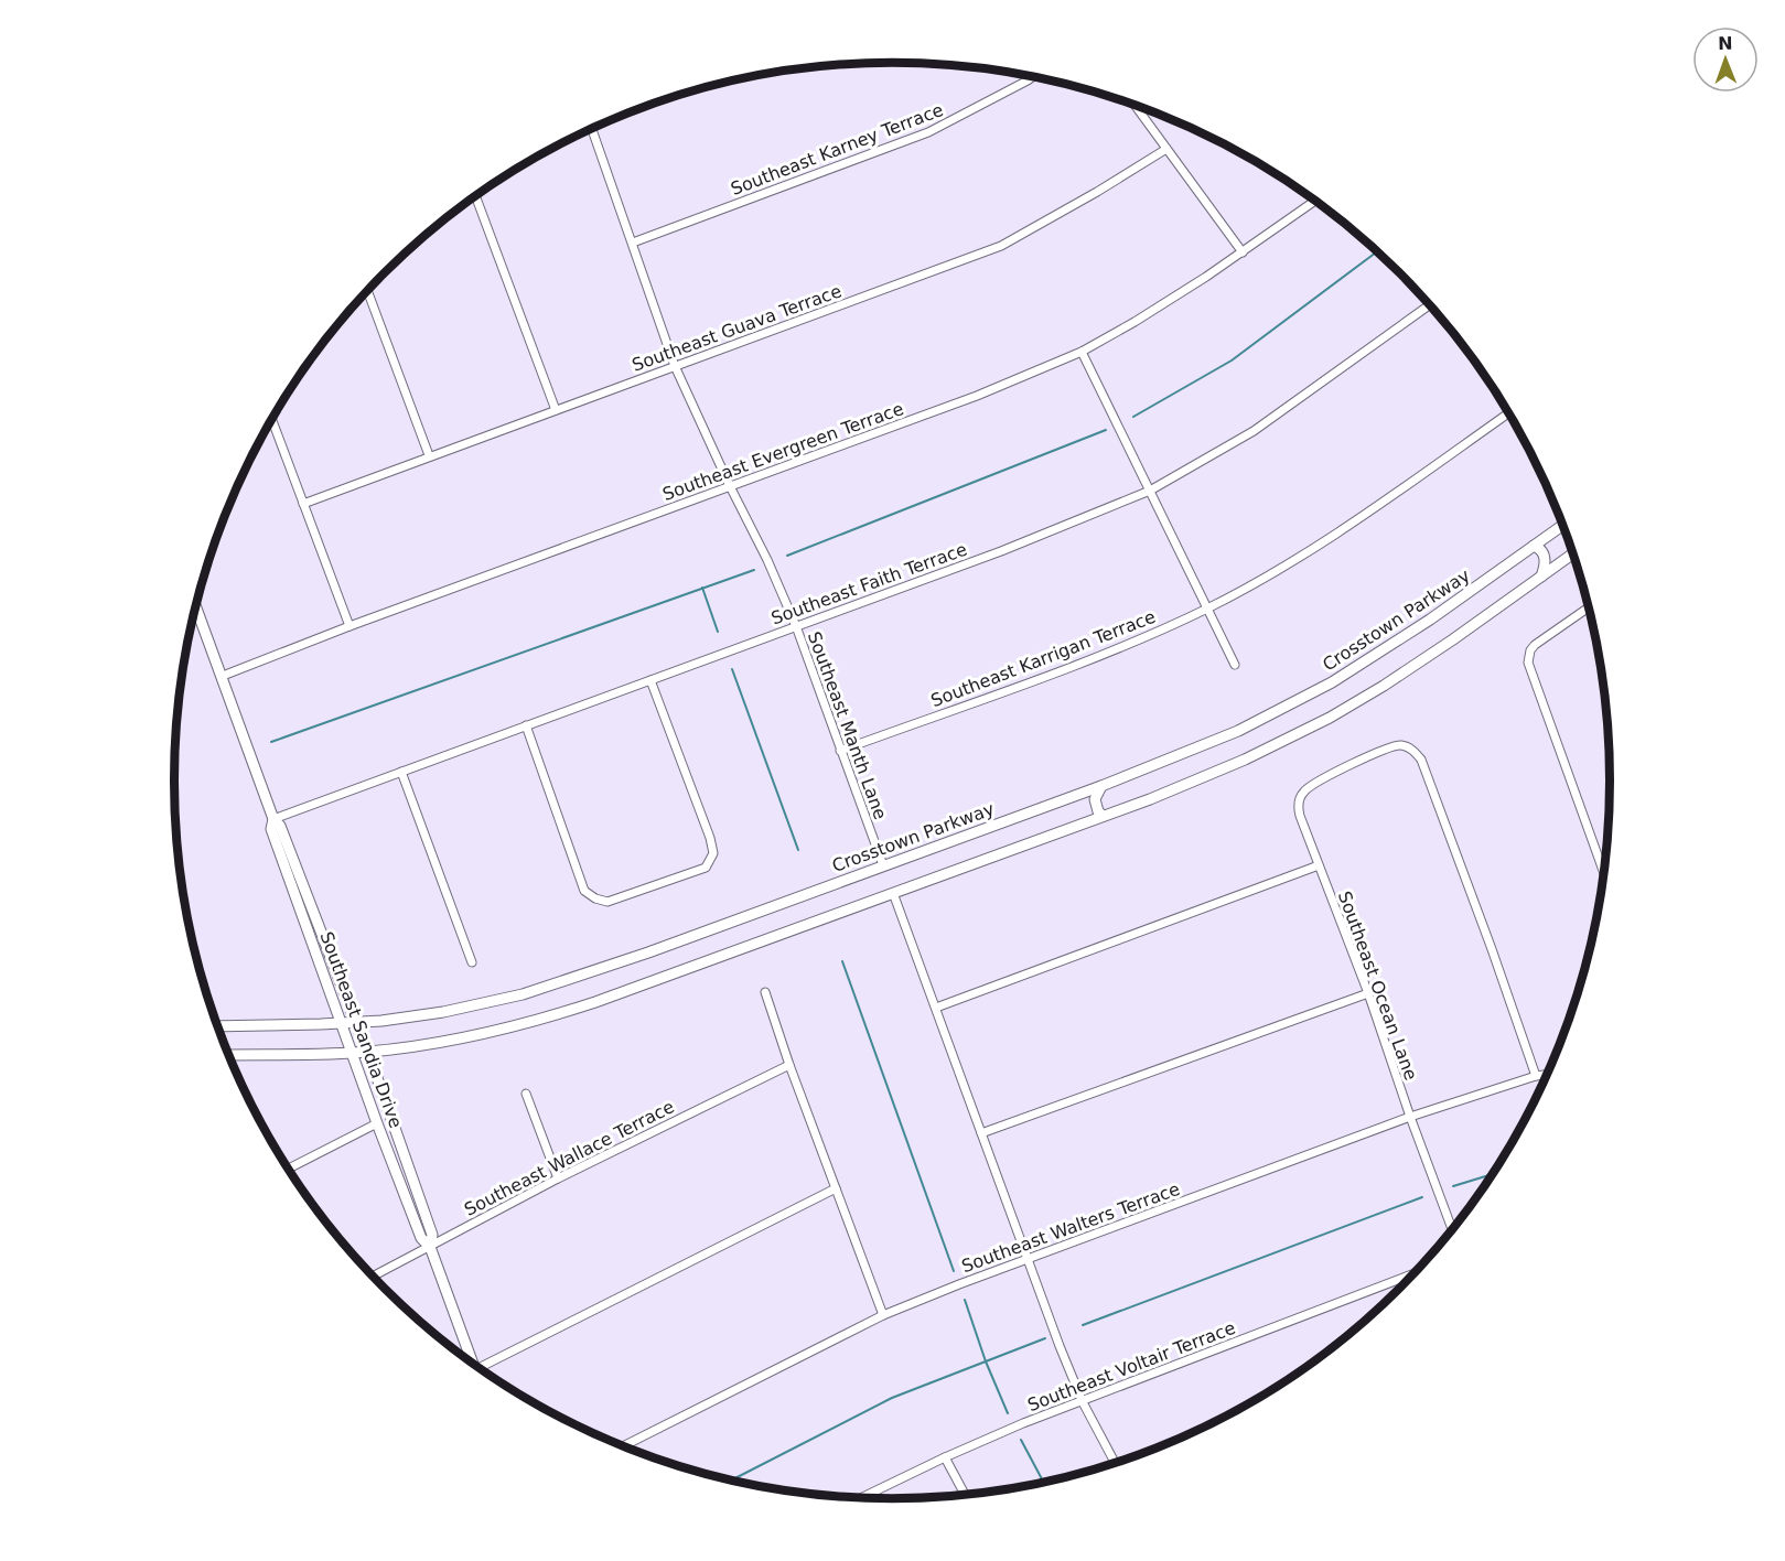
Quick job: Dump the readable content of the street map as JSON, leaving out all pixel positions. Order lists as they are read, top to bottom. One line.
{"streets":{"main road":["Crosstown Parkway","Southeast Sandia Drive"],"street":["Southeast Karney Terrace","Southeast Guava Terrace","Southeast Evergreen Terrace","Southeast Faith Terrace","Southeast Karrigan Terrace","Southeast Manth Lane","Southeast Ocean Lane","Southeast Wallace Terrace","Southeast Walters Terrace","Southeast Voltair Terrace"]},"crossings":[["Southeast Karney Terrace","Southeast Manth Lane"],["Southeast Guava Terrace","Southeast Manth Lane"],["Southeast Evergreen Terrace","Southeast Manth Lane"],["Southeast Evergreen Terrace","Southeast Sandia Drive"],["Southeast Faith Terrace","Southeast Manth Lane"],["Southeast Faith Terrace","Southeast Sandia Drive"],["Crosstown Parkway","Southeast Manth Lane"],["Crosstown Parkway","Southeast Sandia Drive"],["Southeast Karrigan Terrace","Southeast Manth Lane"],["Southeast Ocean Lane","Southeast Walters Terrace"],["Southeast Sandia Drive","Southeast Wallace Terrace"]],"north":"top"}
